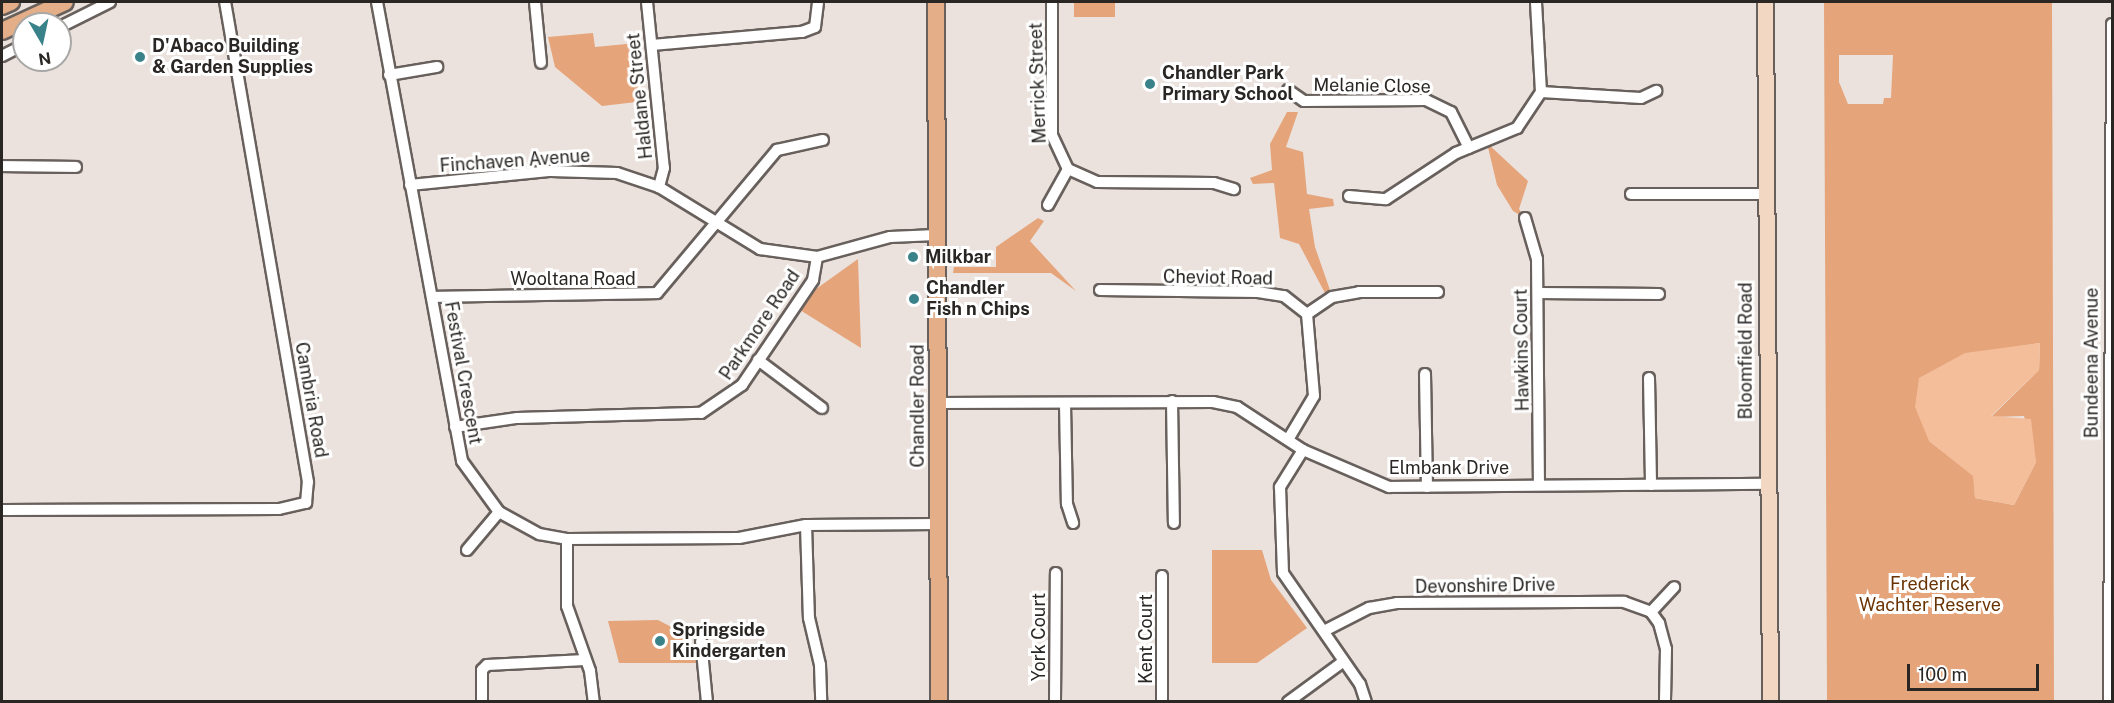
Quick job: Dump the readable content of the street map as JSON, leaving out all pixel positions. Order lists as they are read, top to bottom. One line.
{"streets":{"main road":["Chandler Road"],"street":["Merrick Street","Melanie Close","Haldane Street","Finchaven Avenue","Cheviot Road","Wooltana Road","Parkmore Road","Hawkins Court","Bloomfield Road","Bundeena Avenue","Festival Crescent","Cambria Road","Elmbank Drive","Devonshire Drive","York Court","Kent Court"]},"crossings":[["Haldane Street","Finchaven Avenue"],["Finchaven Avenue","Wooltana Road"],["Finchaven Avenue","Parkmore Road"],["Finchaven Avenue","Festival Crescent"],["Wooltana Road","Festival Crescent"],["Parkmore Road","Festival Crescent"],["Parkmore Road","Chandler Road"],["Hawkins Court","Elmbank Drive"],["Bloomfield Road","Elmbank Drive"],["Festival Crescent","Chandler Road"],["Chandler Road","Elmbank Drive"]],"parks":["Frederick Wachter Reserve"],"places":["D'Abaco Building & Garden Supplies","Chandler Park Primary School","Milkbar","Chandler Fish n Chips","Springside Kindergarten"],"scale_bar":"100 m","north":"bottom"}
